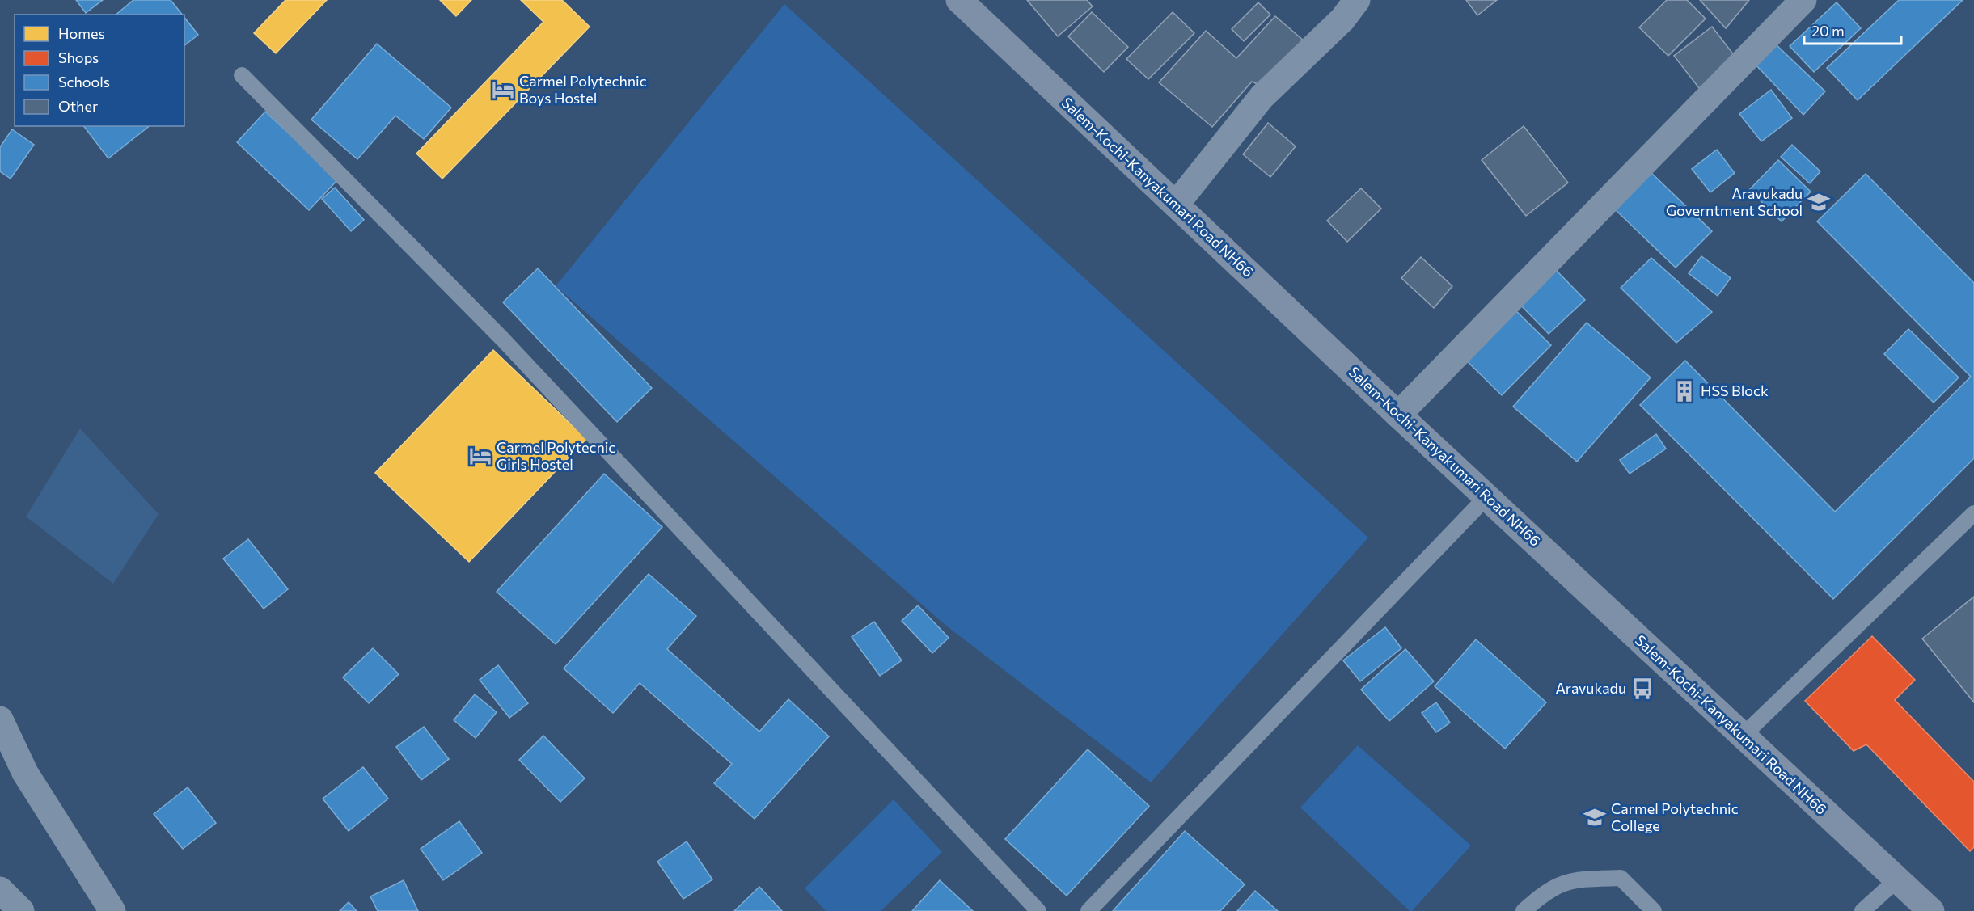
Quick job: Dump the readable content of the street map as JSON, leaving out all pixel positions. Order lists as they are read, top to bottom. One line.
{"streets":{"highway":["Salem-Kochi-Kanyakumari Road NH66"]},"places":{"hotel":["Carmel Polytechnic Boys Hostel","Carmel Polytecnic Girls Hostel"],"school or university":["Aravukadu Governtment School","Carmel Polytechnic College"],"building":["HSS Block"],"bus stop":["Aravukadu"]},"legend":["Homes","Shops","Schools","Other"],"scale_bar":"20 m"}
